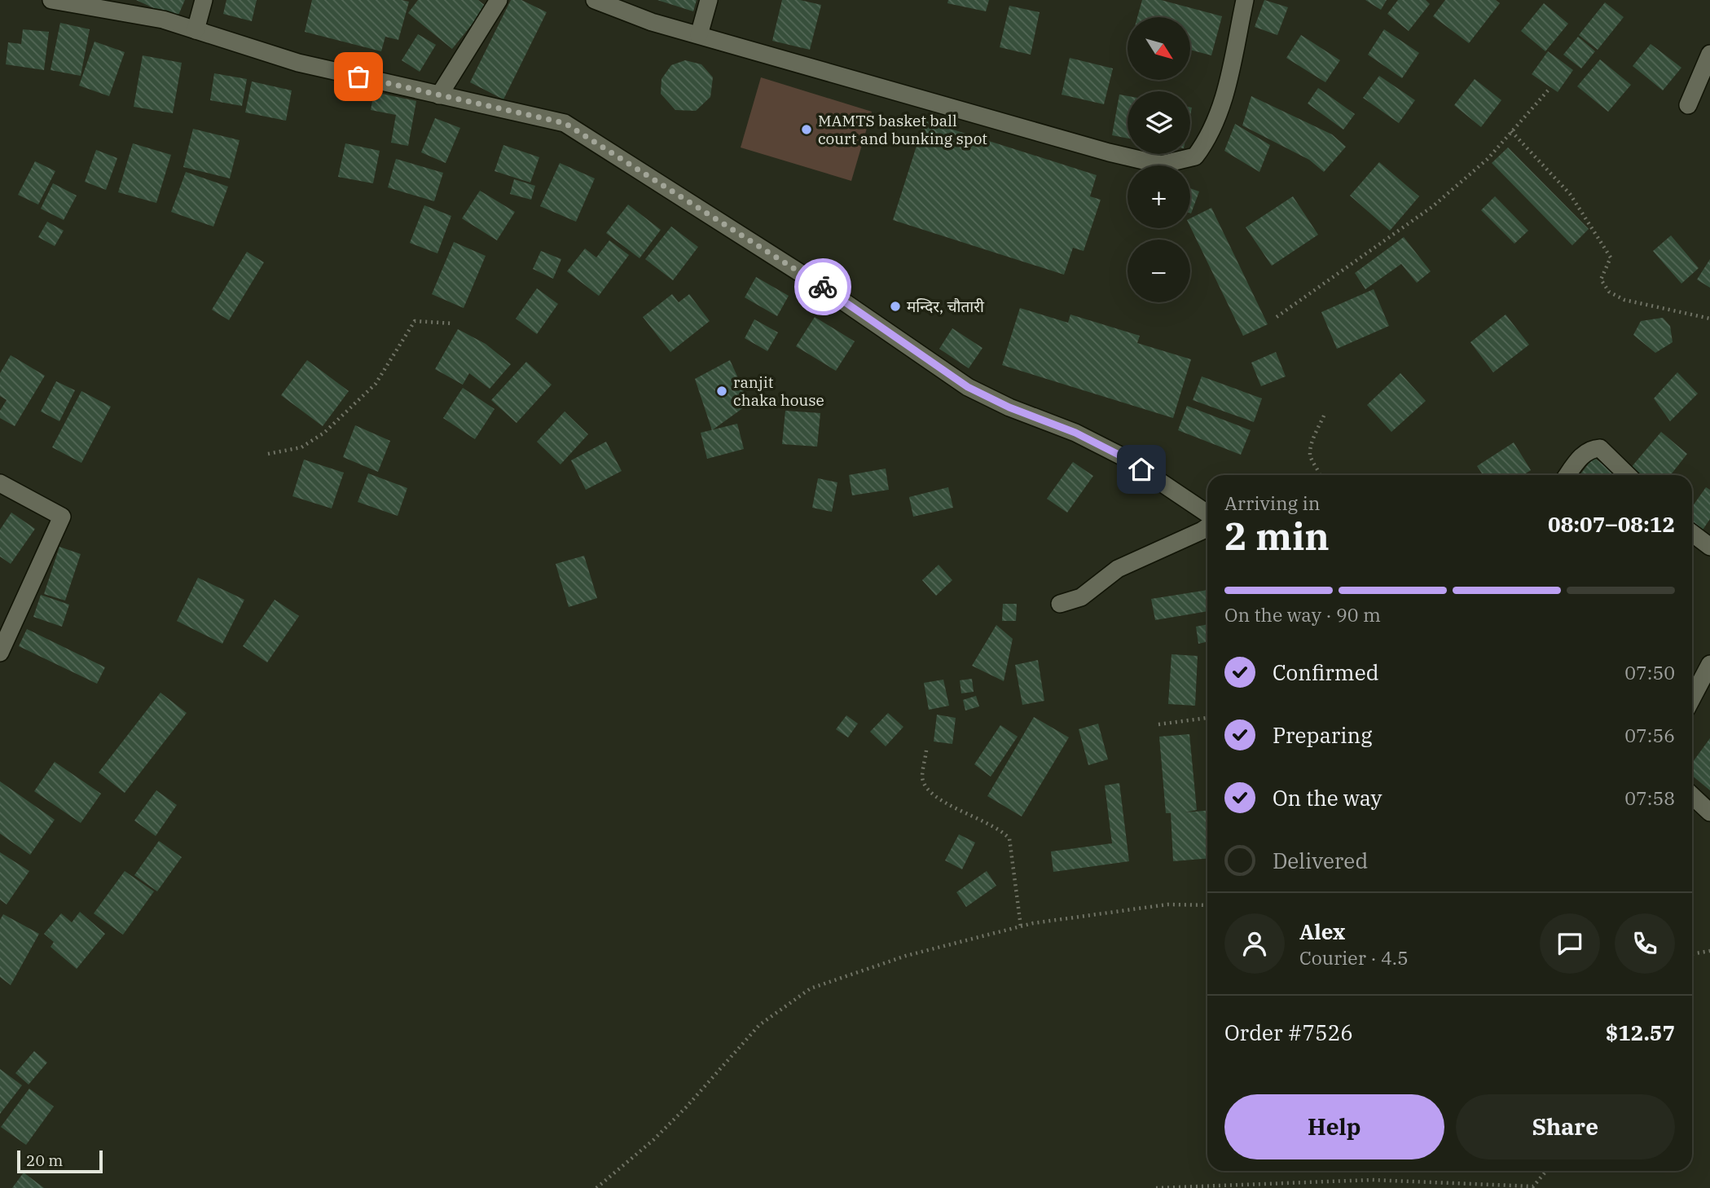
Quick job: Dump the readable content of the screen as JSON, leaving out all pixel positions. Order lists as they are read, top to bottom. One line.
{"places":["MAMTS basket ball court and bunking spot","मन्दिर, चौतारी","ranjit chaka house"],"scale_bar":"20 m","north":"bottom right","page":{"map_buttons":["+","−"],"heading":["2 min","Arriving in","08:07–08:12"],"panel":["Alex","Courier · 4.5","Order #7526","$12.57"],"bar":"On the way · 90 m","list":[["Confirmed","07:50"],["Preparing","07:56"],["On the way","07:58"],"Delivered"],"buttons":["Help","Share"],"scale":"20 m"}}
